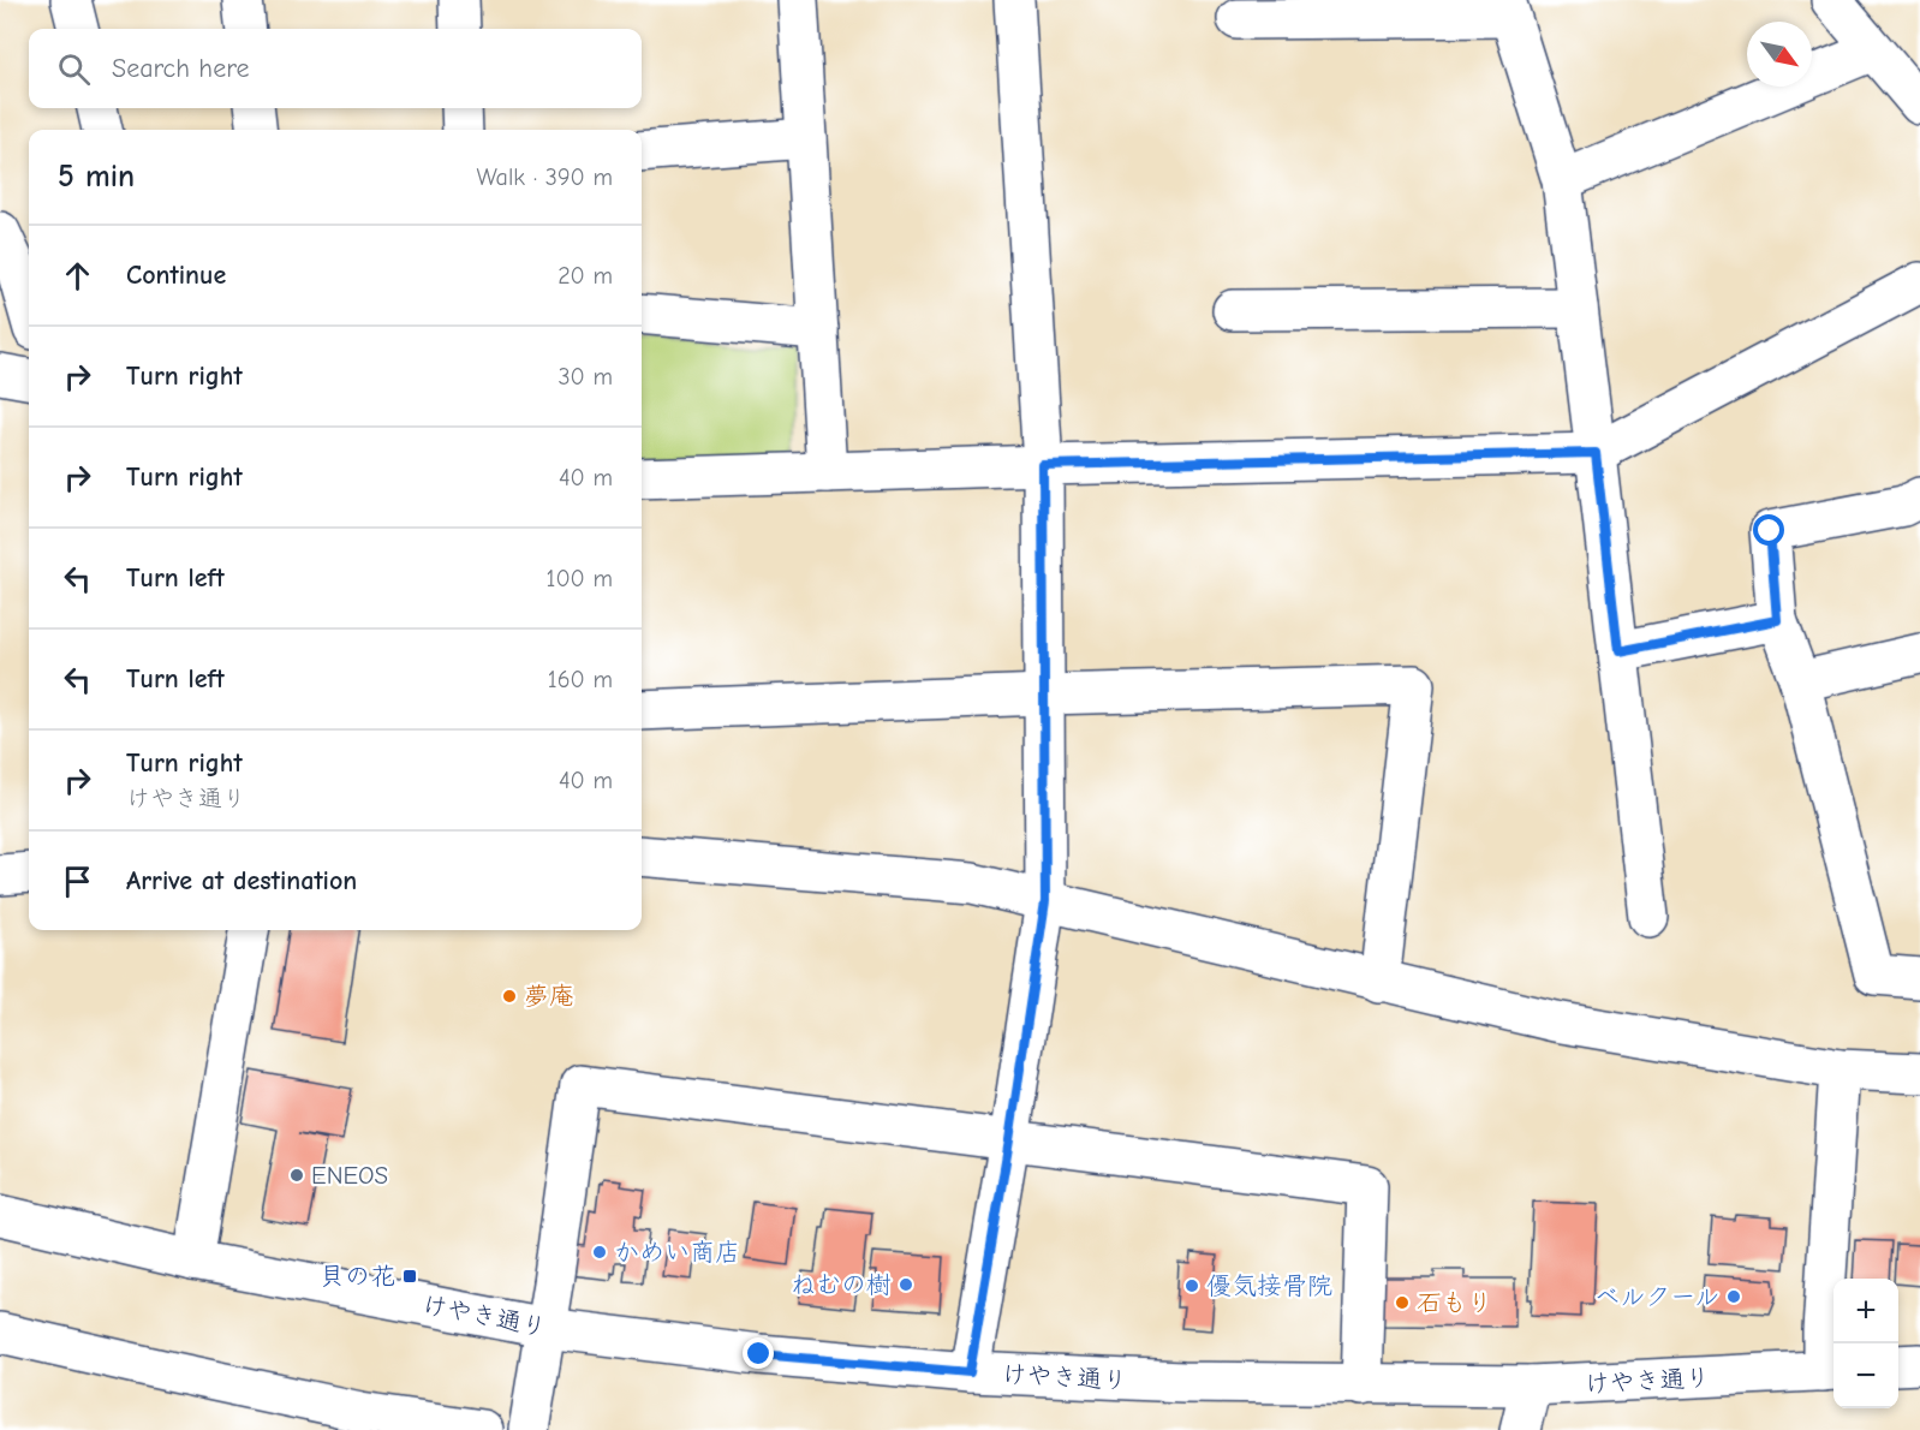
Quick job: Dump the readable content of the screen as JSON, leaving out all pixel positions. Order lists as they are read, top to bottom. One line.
{"streets":{"street":["けやき通り"]},"places":{"other":["夢庵","ENEOS","かめい商店","ねむの樹","優気接骨院","ベルクール","石もり"],"transit":["貝の花"]},"north":"bottom right","page":{"search":"Search here","heading":["5 min","Walk · 390 m"],"list":[["Continue","20 m"],["Turn right","30 m"],["Turn right","40 m"],["Turn left","100 m"],["Turn left","160 m"],["Turn right","けやき通り","40 m"],"Arrive at destination"],"map_buttons":["+","−"]}}
